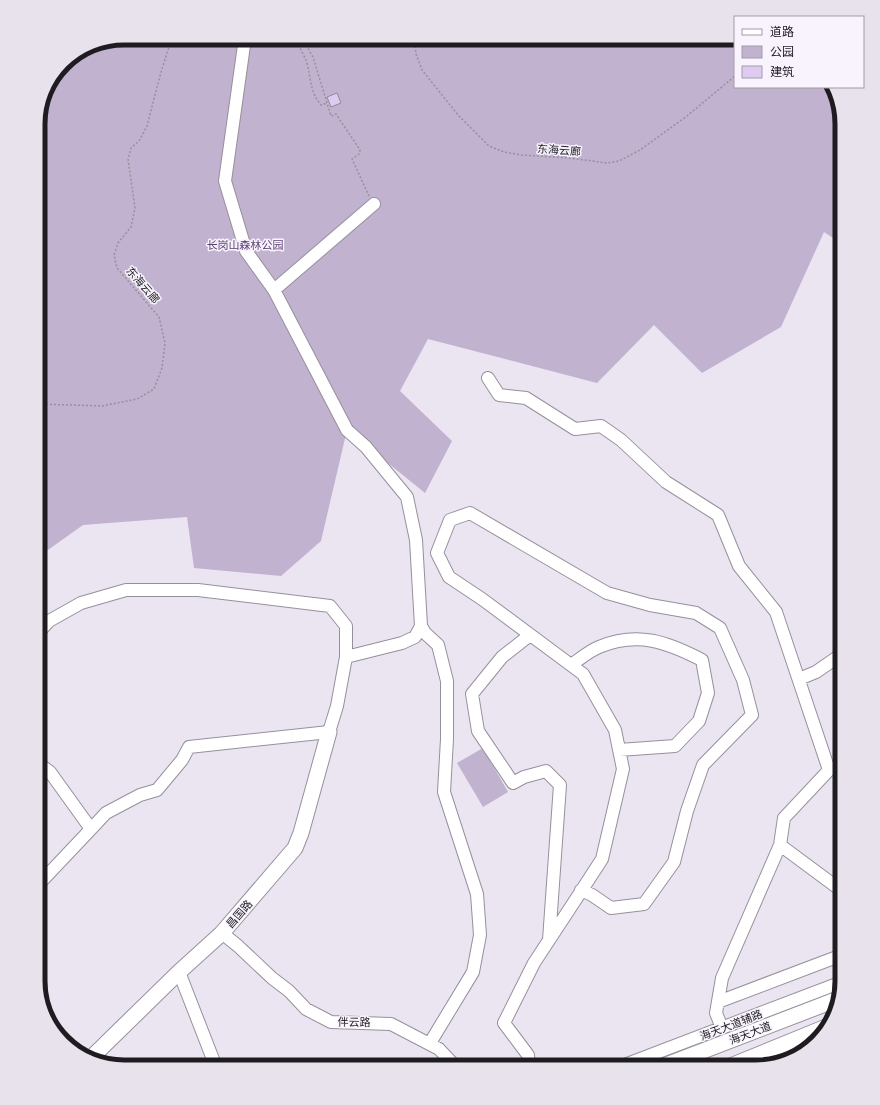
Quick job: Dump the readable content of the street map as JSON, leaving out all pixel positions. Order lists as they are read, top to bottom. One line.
{"streets":{"main road":["昌国路","海天大道"],"street":["伴云路","海天大道辅路"],"path":["东海云廊"]},"crossings":[["昌国路","伴云路"]],"parks":["长岗山森林公园"],"legend":["道路","公园","建筑"]}
